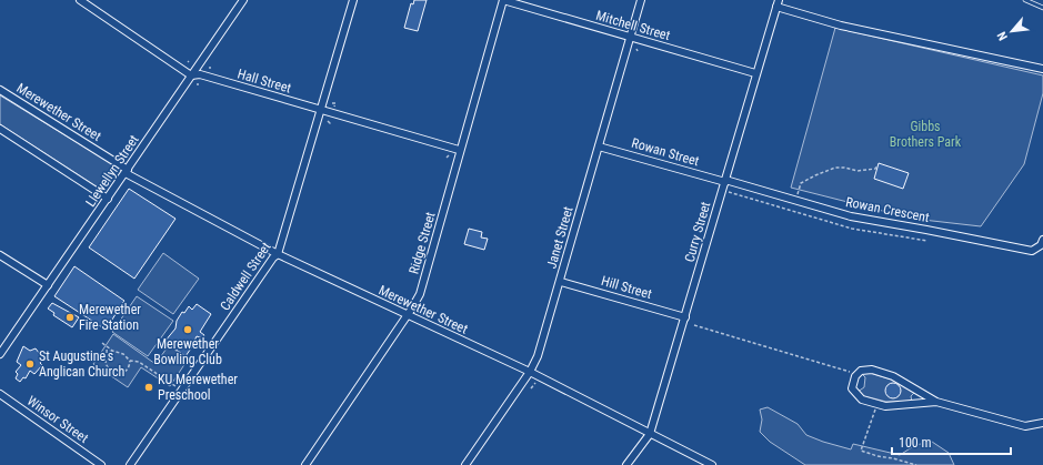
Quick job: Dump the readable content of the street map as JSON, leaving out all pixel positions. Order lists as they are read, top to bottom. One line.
{"streets":{"street":["Mitchell Street","Hall Street","Merewether Street","Rowan Street","Llewellyn Street","Rowan Crescent","Curry Street","Janet Street","Ridge Street","Caldwell Street","Hill Street","Winsor Street"]},"crossings":[["Mitchell Street","Curry Street"],["Mitchell Street","Janet Street"],["Mitchell Street","Ridge Street"],["Hall Street","Llewellyn Street"],["Hall Street","Ridge Street"],["Hall Street","Caldwell Street"],["Merewether Street","Llewellyn Street"],["Merewether Street","Curry Street"],["Merewether Street","Janet Street"],["Merewether Street","Ridge Street"],["Merewether Street","Caldwell Street"],["Rowan Street","Rowan Crescent"],["Rowan Street","Curry Street"],["Rowan Street","Janet Street"],["Rowan Crescent","Curry Street"],["Curry Street","Hill Street"],["Janet Street","Hill Street"]],"parks":["Gibbs Brothers Park"],"places":["Merewether Fire Station","Merewether Bowling Club","St Augustine's Anglican Church","KU Merewether Preschool"],"scale_bar":"100 m","north":"bottom left"}
